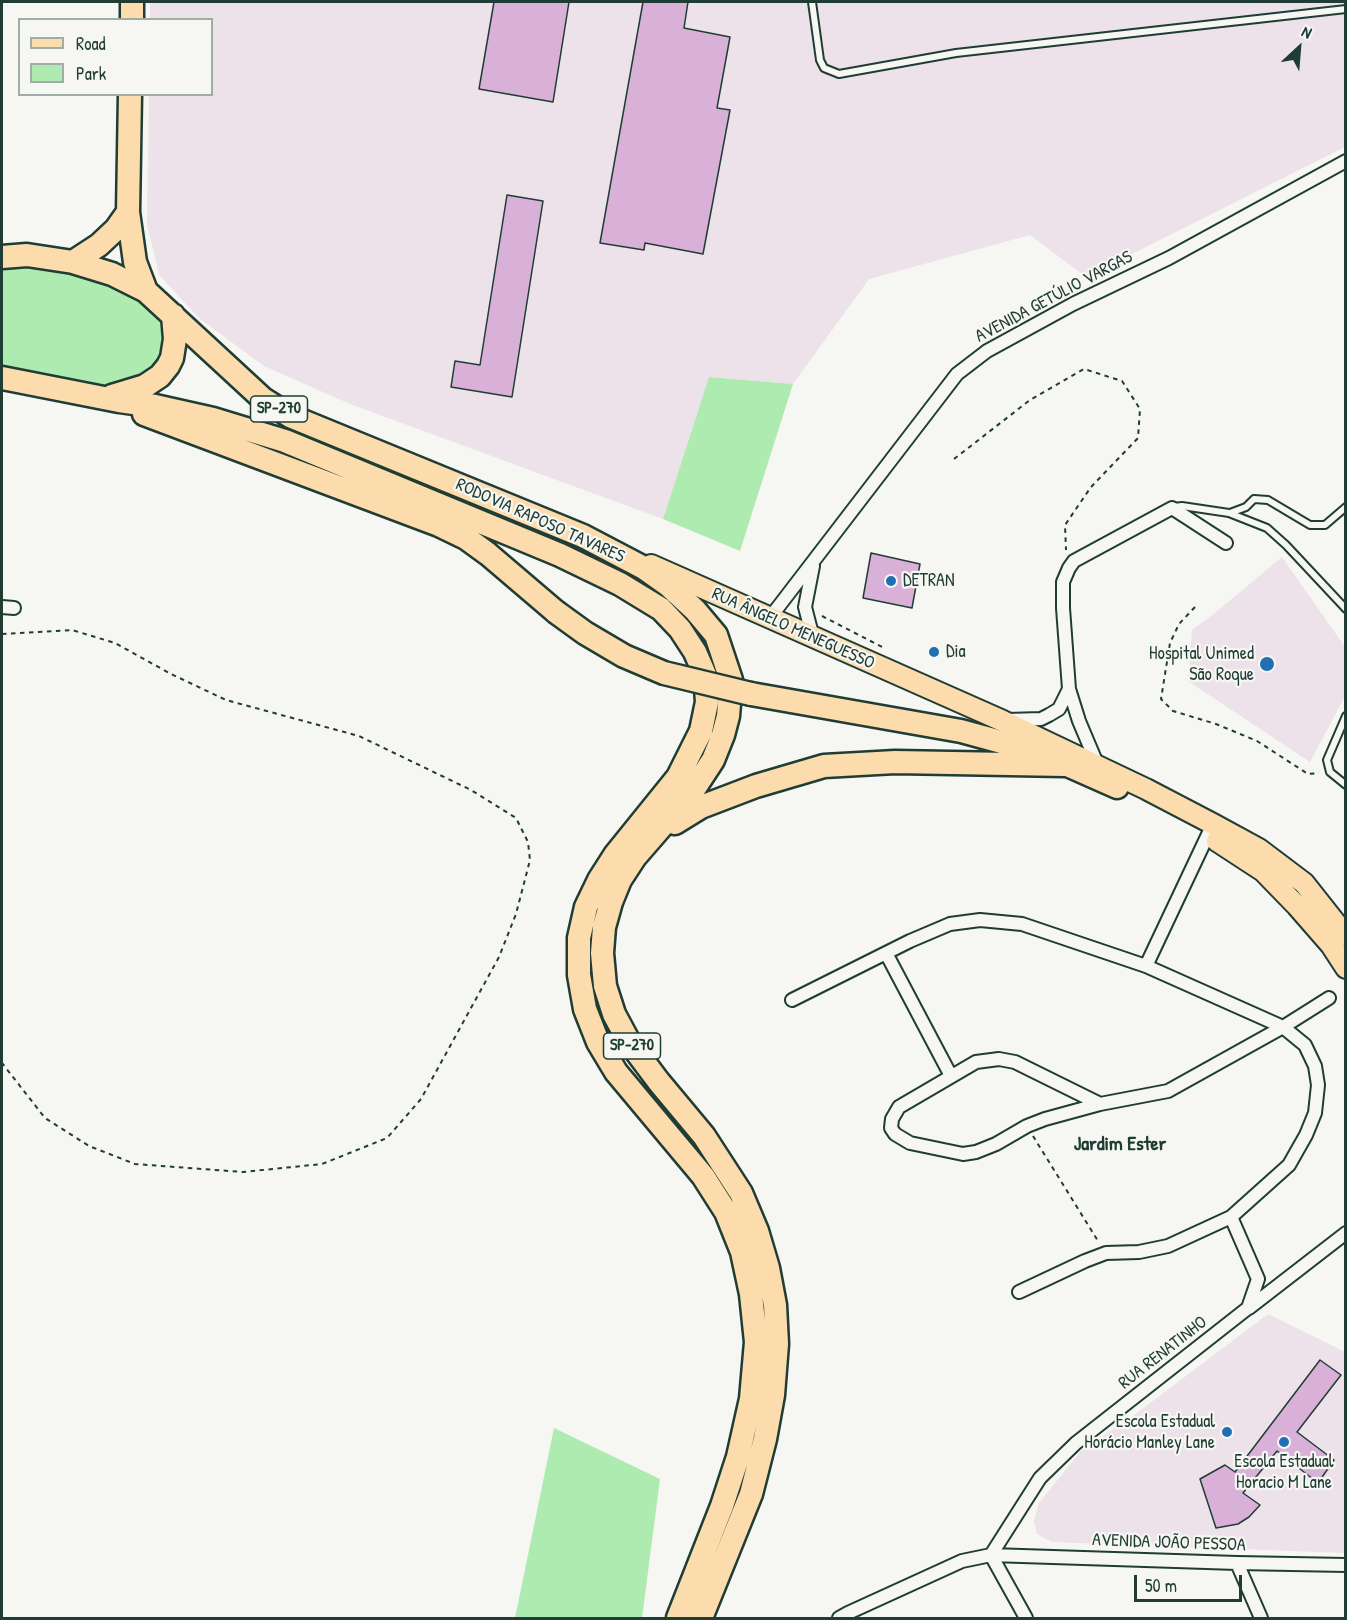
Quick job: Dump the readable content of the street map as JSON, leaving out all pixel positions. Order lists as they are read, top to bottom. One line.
{"streets":{"highway":["SP-270","RODOVIA RAPOSO TAVARES"],"main road":["RUA ÂNGELO MENEGUESSO"],"street":["AVENIDA GETÚLIO VARGAS","RUA RENATINHO","AVENIDA JOÃO PESSOA"]},"crossings":[["AVENIDA GETÚLIO VARGAS","RUA ÂNGELO MENEGUESSO"],["RODOVIA RAPOSO TAVARES","RUA ÂNGELO MENEGUESSO"],["RUA RENATINHO","AVENIDA JOÃO PESSOA"]],"districts":["Jardim Ester"],"places":["DETRAN","Dia","Hospital Unimed São Roque","Escola Estadual Horácio Manley Lane","Escola Estadual Horacio M Lane"],"legend":["Road","Park"],"scale_bar":"50 m","north":"top right"}
